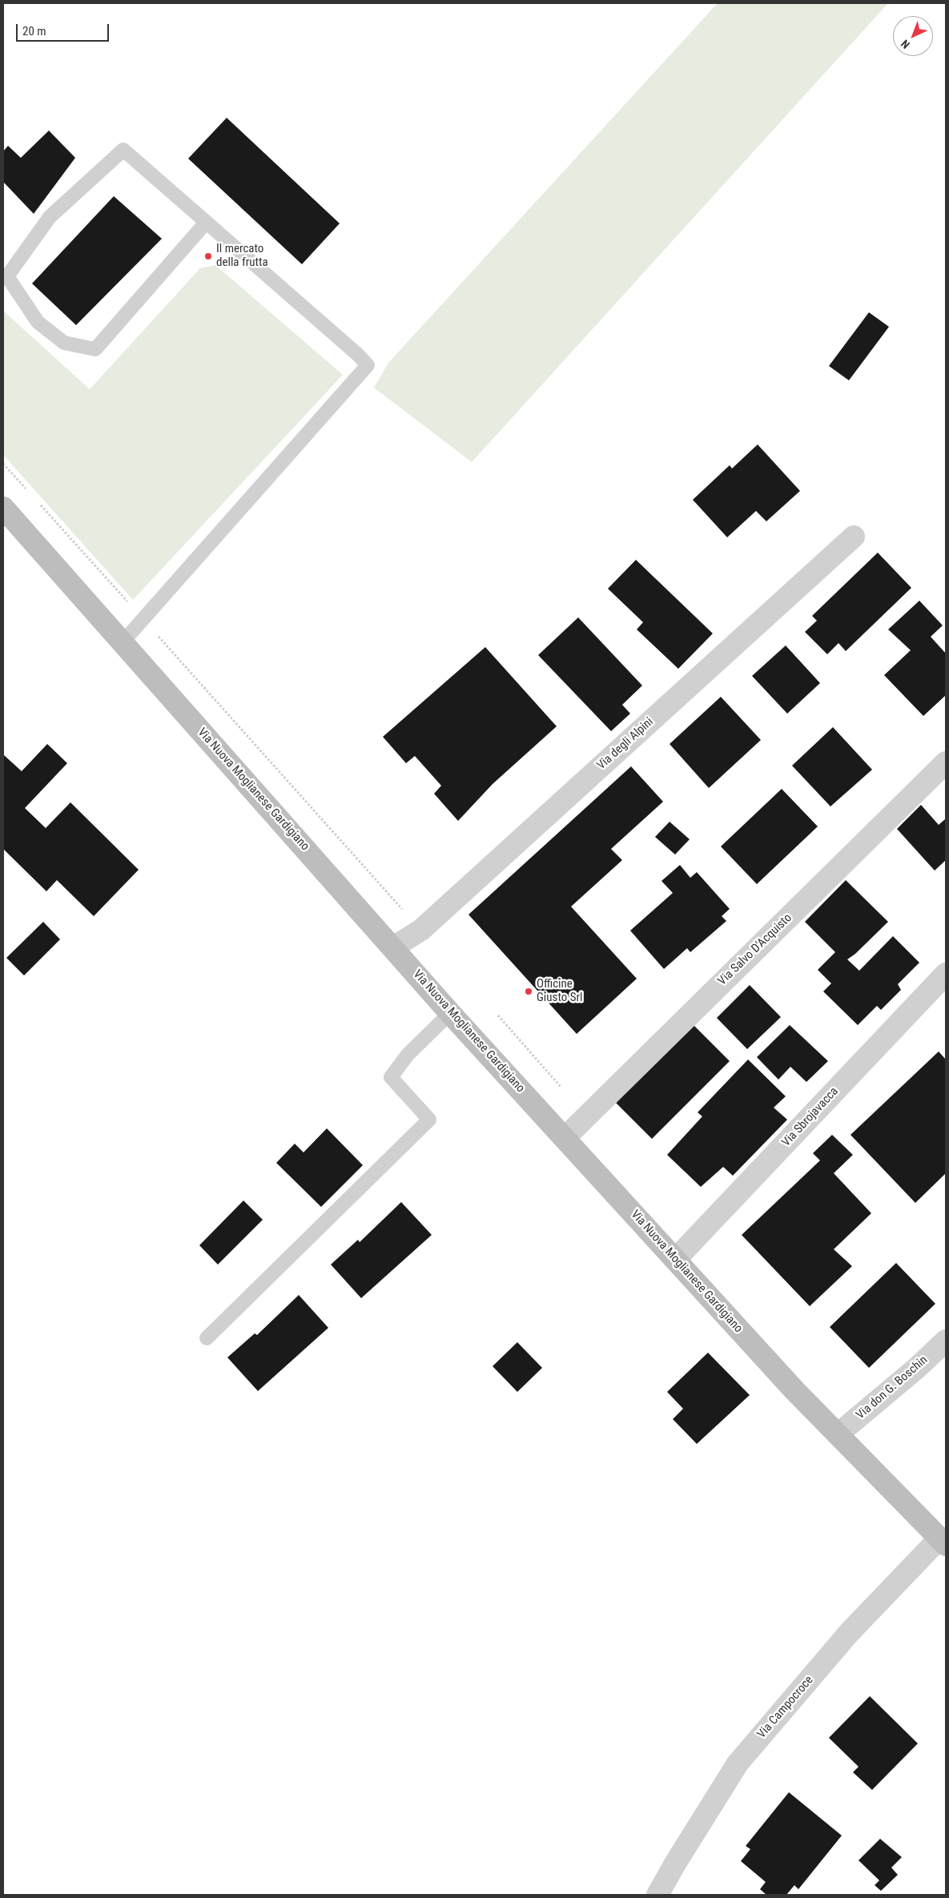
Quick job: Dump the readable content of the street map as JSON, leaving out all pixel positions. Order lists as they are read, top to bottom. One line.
{"streets":{"main road":["Via Nuova Moglianese Gardigiano"],"street":["Via degli Alpini","Via Salvo D'Acquisto","Via Sbrojavacca","Via don G. Boschin","Via Campocroce"]},"crossings":[["Via degli Alpini","Via Nuova Moglianese Gardigiano"],["Via Nuova Moglianese Gardigiano","Via Salvo D'Acquisto"],["Via Nuova Moglianese Gardigiano","Via Sbrojavacca"],["Via Nuova Moglianese Gardigiano","Via don G. Boschin"],["Via Nuova Moglianese Gardigiano","Via Campocroce"]],"places":["Il mercato della frutta","Officine Giusto Srl"],"scale_bar":"20 m","north":"bottom left"}
